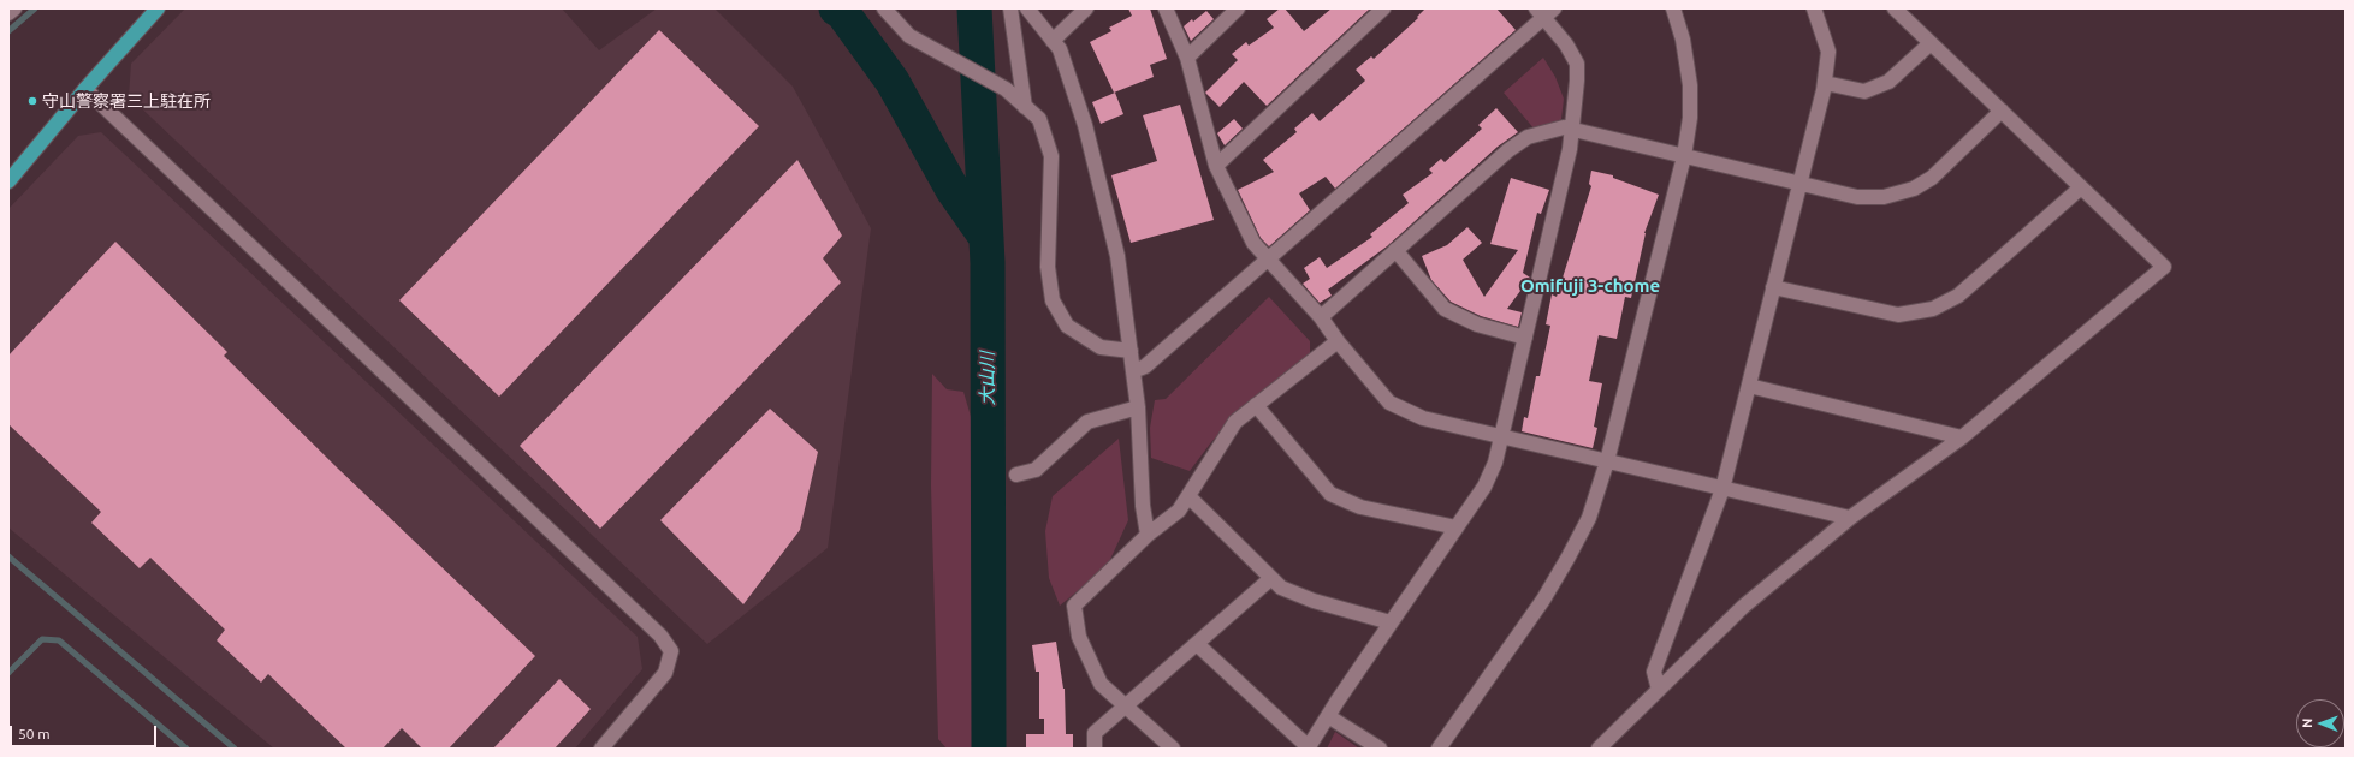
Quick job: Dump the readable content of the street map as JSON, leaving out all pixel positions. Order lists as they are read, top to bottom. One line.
{"districts":["Omifuji 3-chome"],"water":["大山川"],"places":["守山警察署三上駐在所"],"scale_bar":"50 m","north":"left"}
